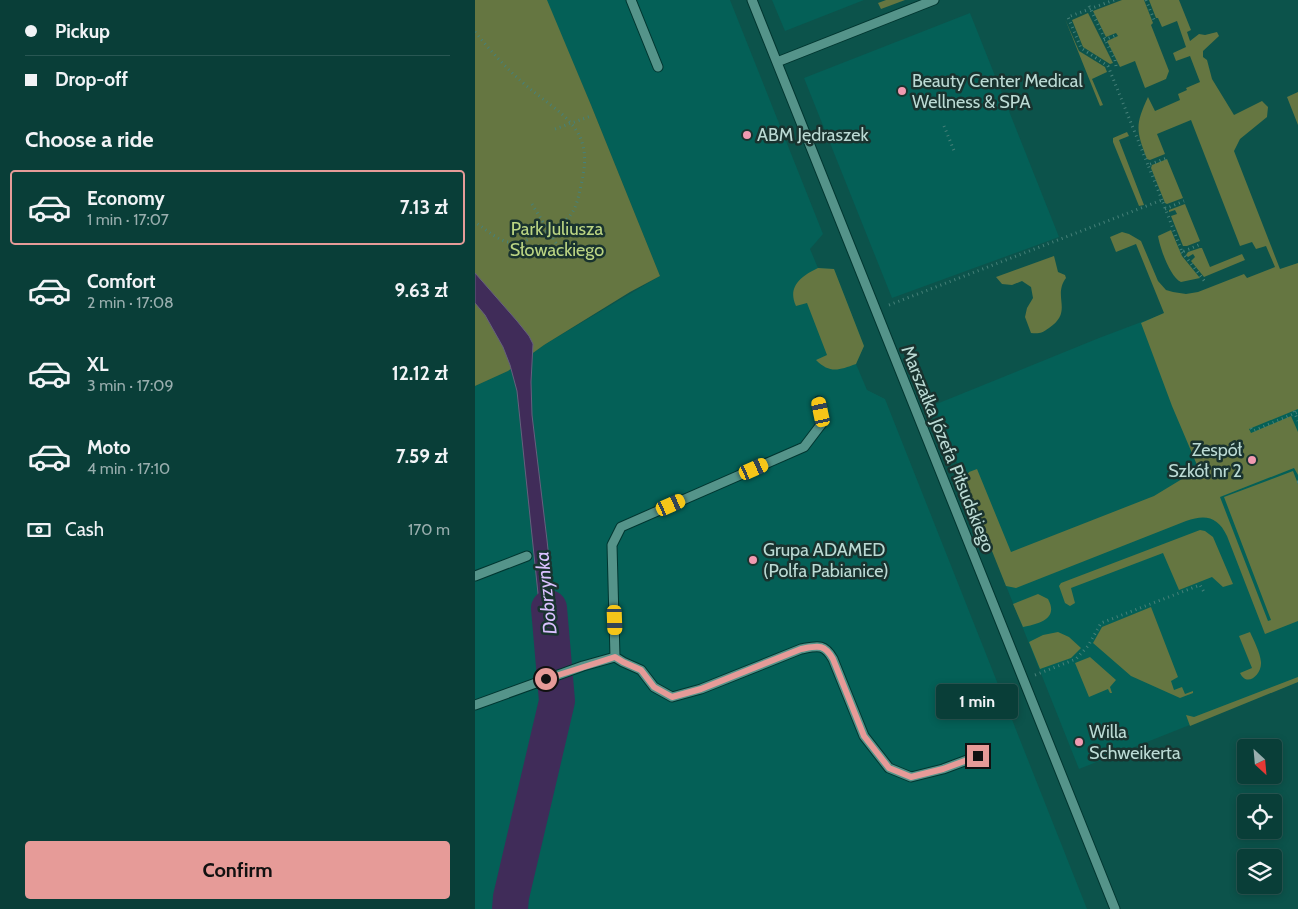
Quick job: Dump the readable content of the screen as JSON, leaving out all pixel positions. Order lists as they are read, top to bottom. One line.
{"streets":{"street":["Marszałka Józefa Piłsudskiego"]},"water":["Dobrzynka"],"parks":["Park Juliusza Słowackiego"],"places":["Beauty Center Medical Wellness & SPA","ABM Jędraszek","Zespół Szkół nr 2","Grupa ADAMED (Polfa Pabianice)","Willa Schweikerta"],"north":"bottom right","page":{"banner":["Pickup","Drop-off"],"heading":"Choose a ride","list":[{"name":"Economy","note":"1 min · 17:07","value":"7.13 zł"},{"name":"Comfort","note":"2 min · 17:08","value":"9.63 zł"},{"name":"XL","note":"3 min · 17:09","value":"12.12 zł"},{"name":"Moto","note":"4 min · 17:10","value":"7.59 zł"}],"pay":["Cash","170 m"],"bubble":"1 min","buttons":"Confirm"}}
